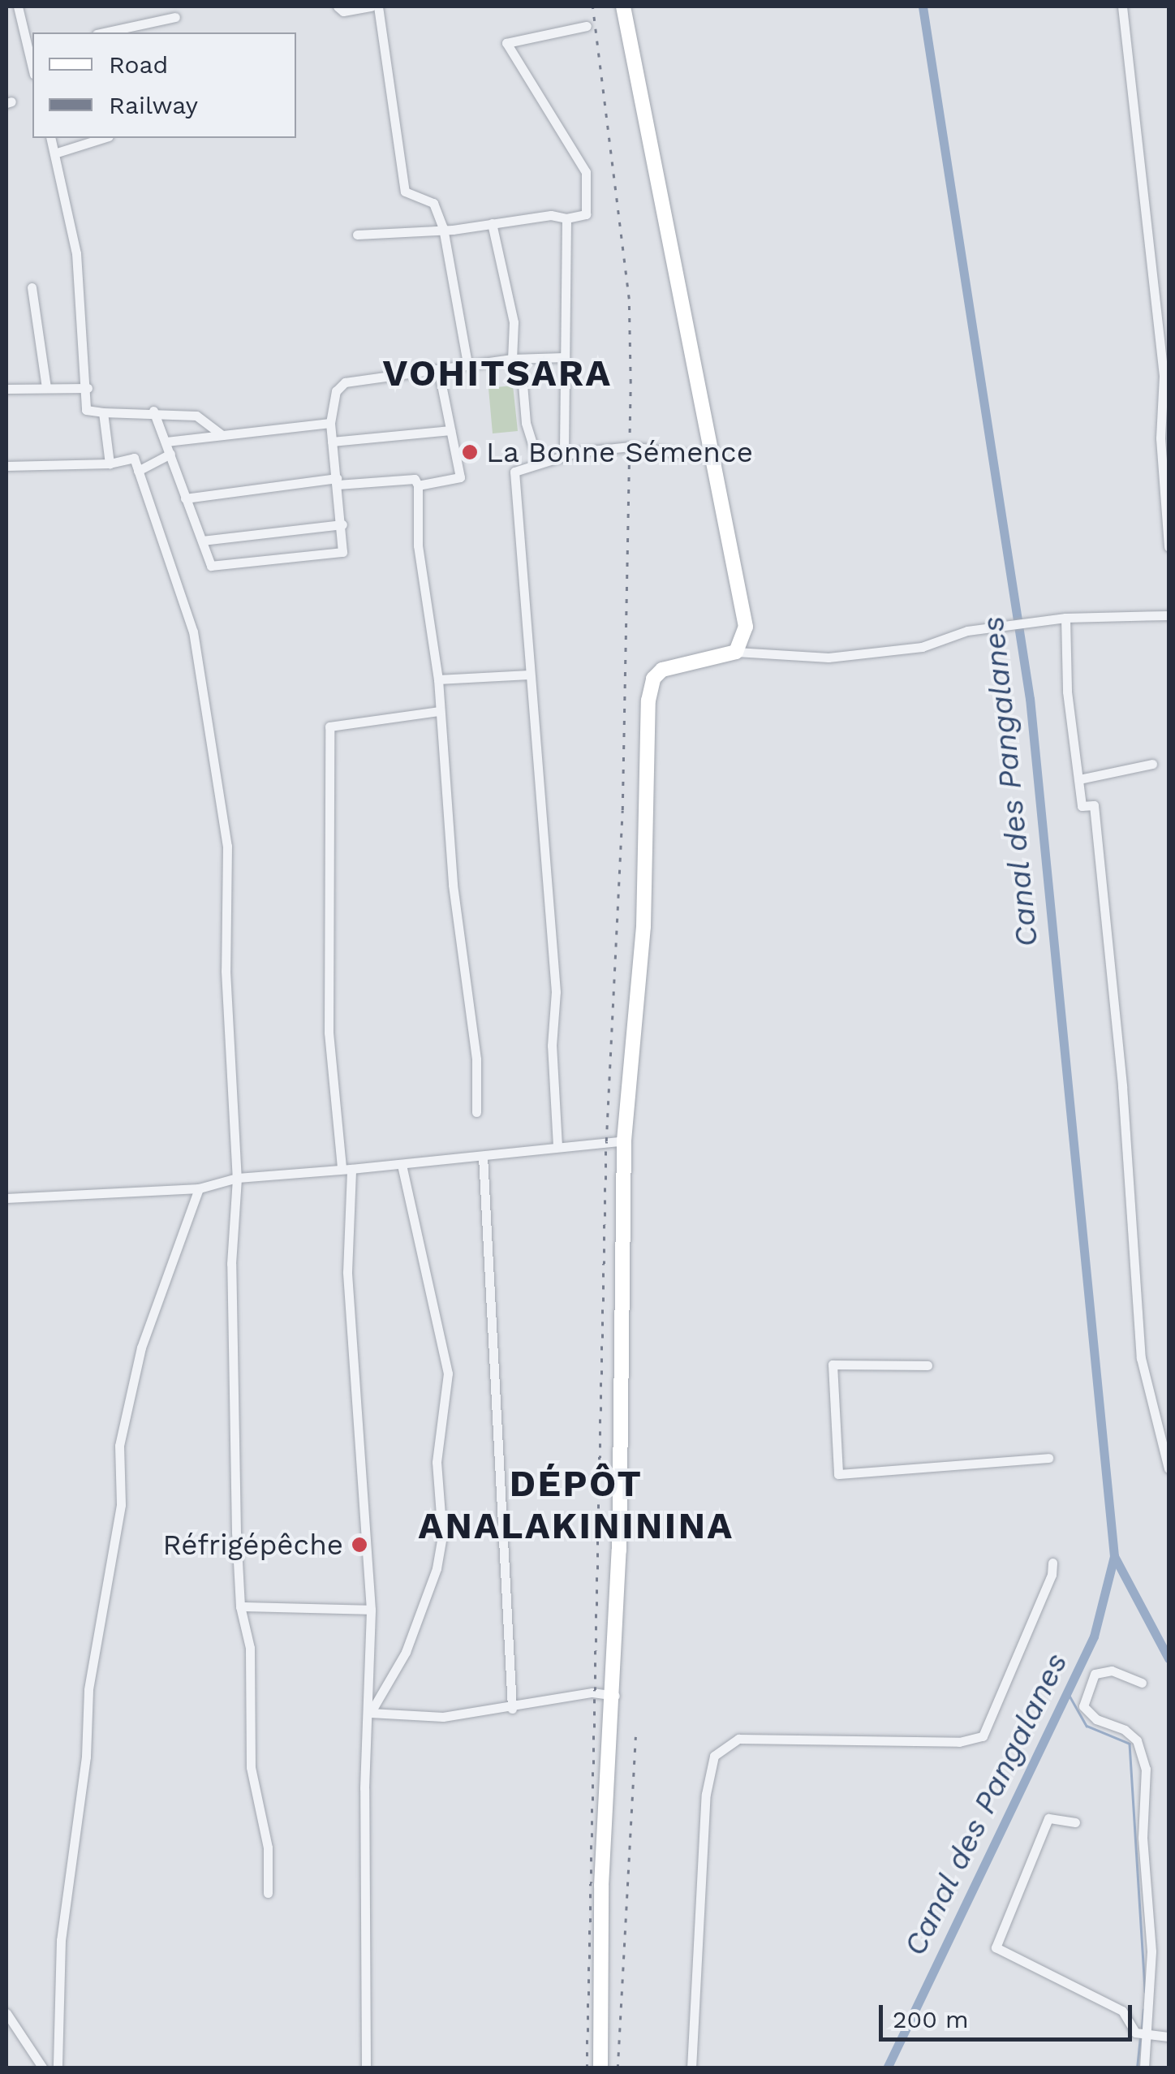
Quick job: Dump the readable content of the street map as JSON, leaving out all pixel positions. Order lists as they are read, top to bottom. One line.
{"districts":["VOHITSARA","DÉPÔT ANALAKINININA"],"water":["Canal des Pangalanes"],"places":["La Bonne Sémence","Réfrigépêche"],"legend":["Road","Railway"],"scale_bar":"200 m"}
